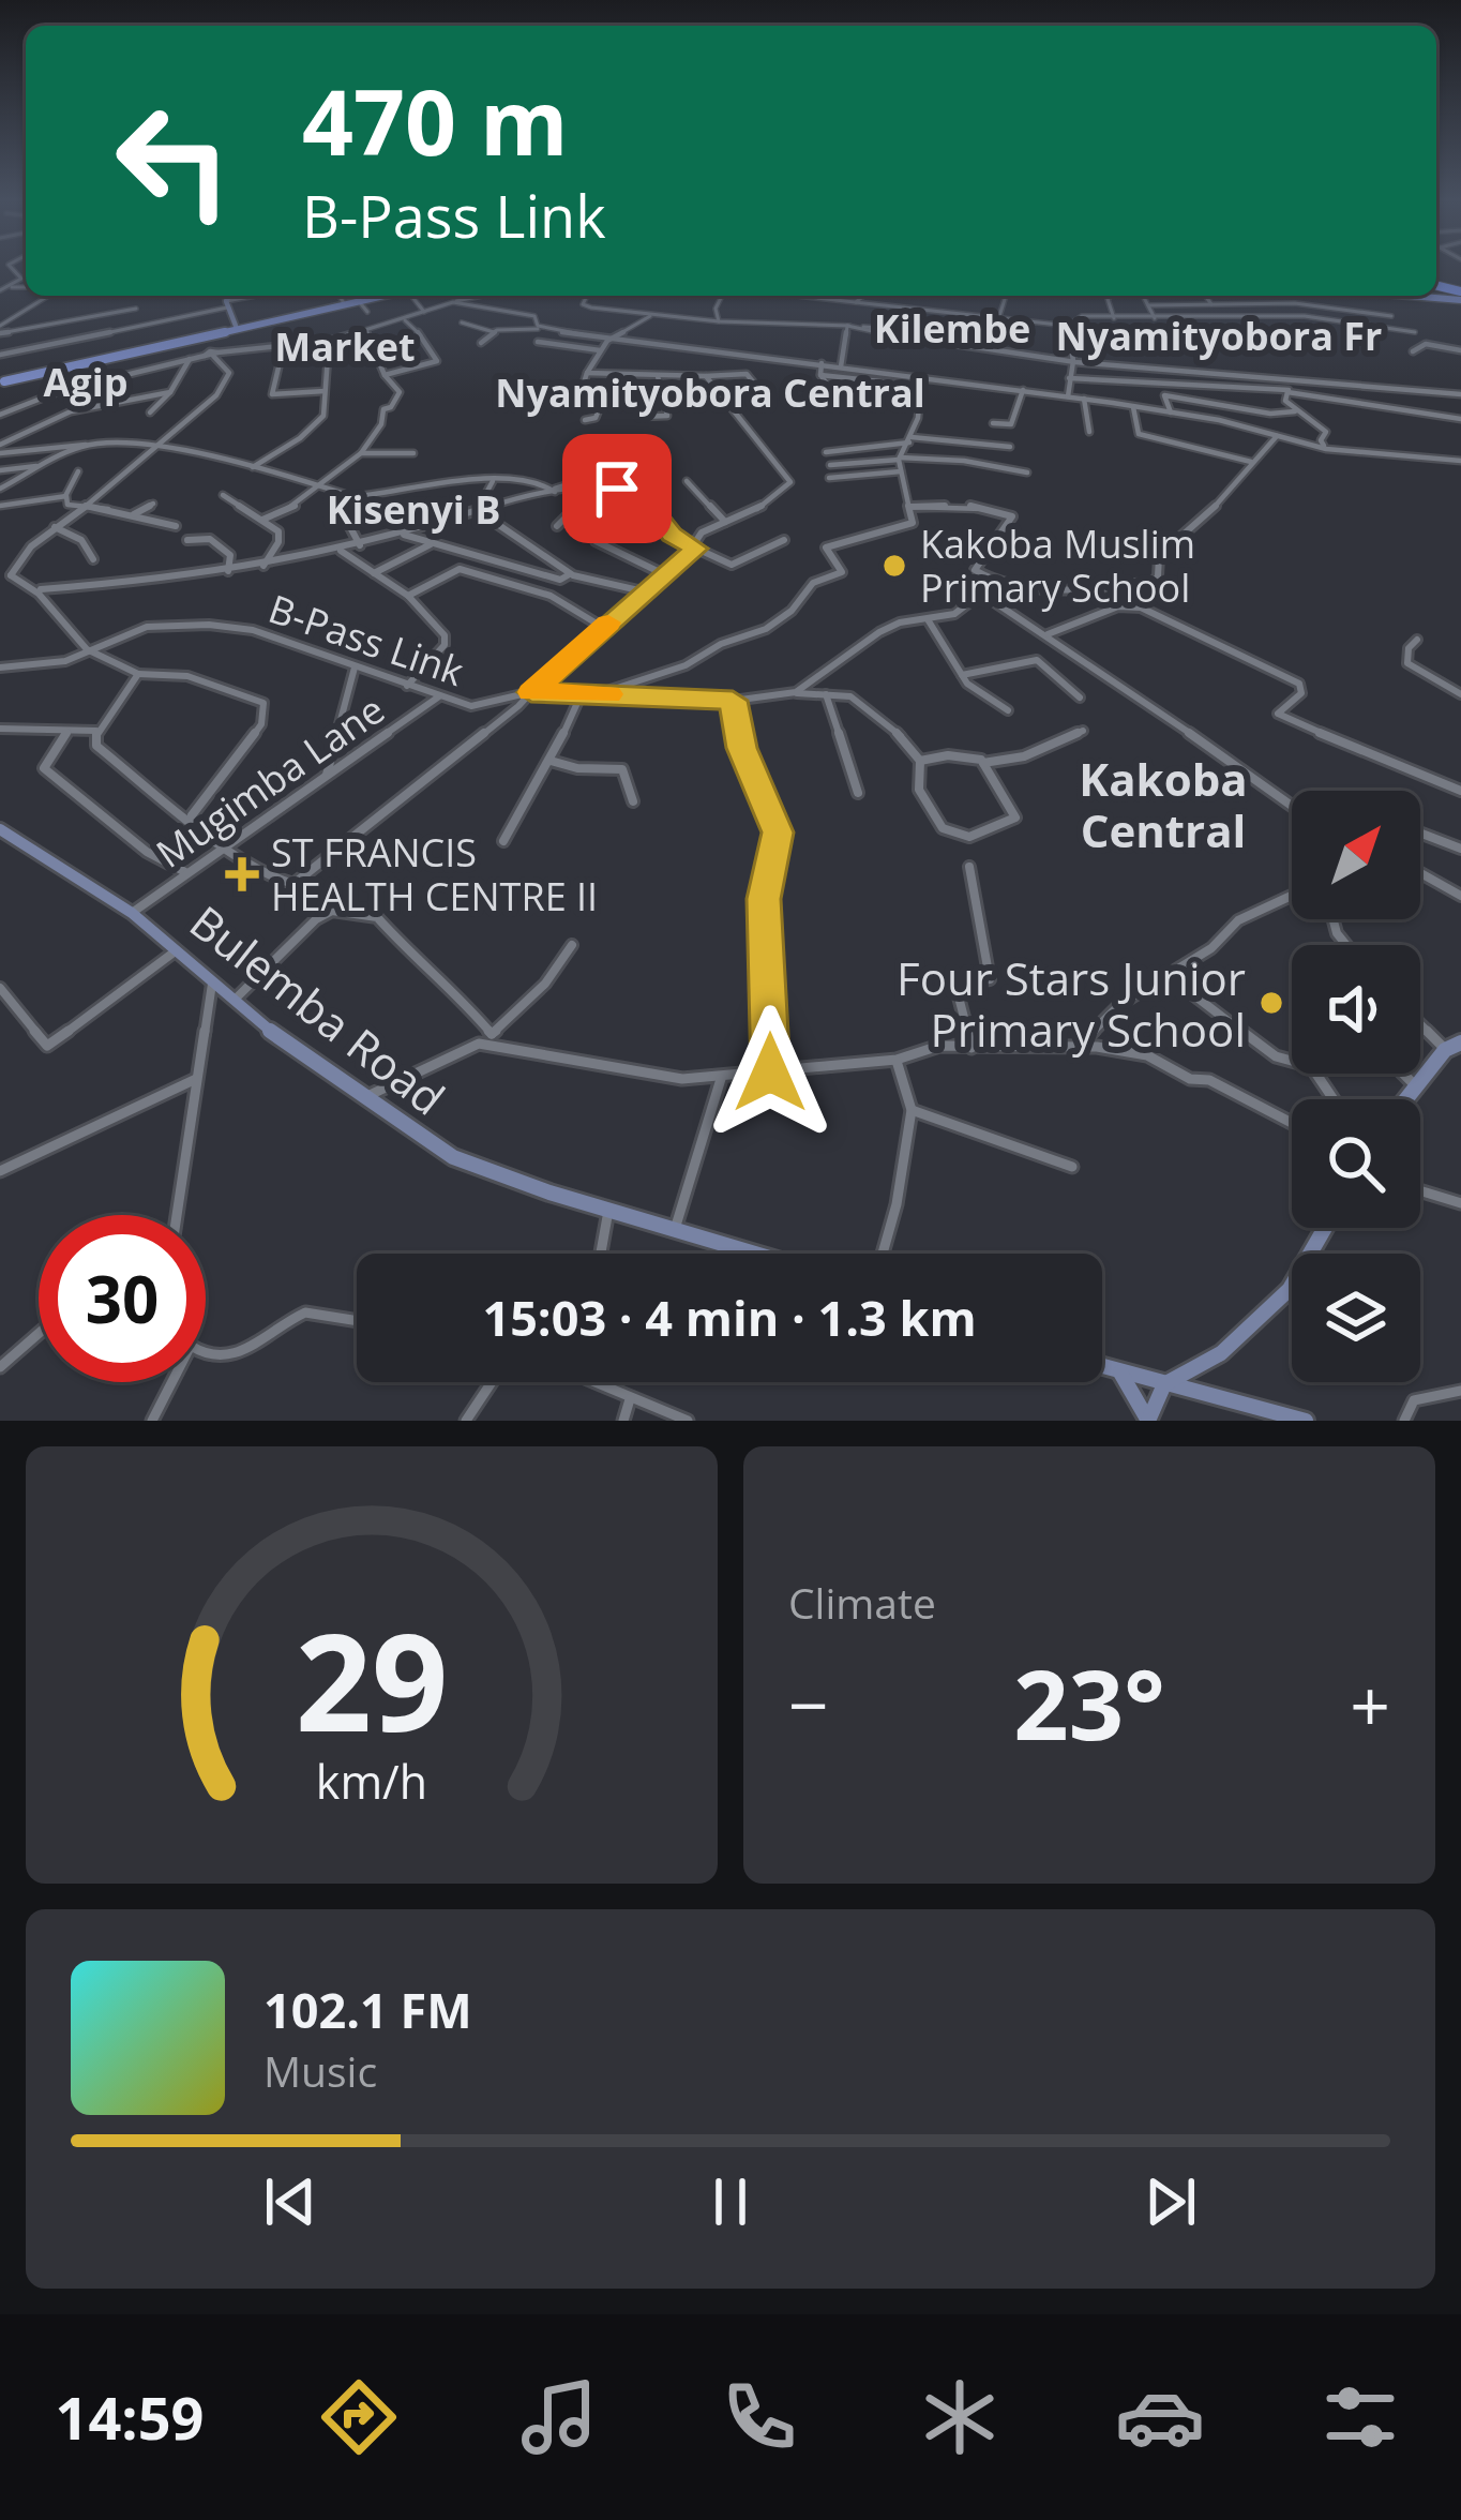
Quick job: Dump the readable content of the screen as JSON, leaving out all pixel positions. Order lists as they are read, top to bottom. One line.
{"streets":{"main road":["Bulemba Road"],"street":["B-Pass Link","Mugimba Lane"]},"crossings":[["B-Pass Link","Mugimba Lane"],["Mugimba Lane","Bulemba Road"]],"districts":["Kilembe","Nyamityobora Fr","Market","Agip","Nyamityobora Central","Kisenyi B","Kakoba Central"],"places":{"other":["Kakoba Muslim Primary School","Four Stars Junior Primary School"],"health":["ST FRANCIS HEALTH CENTRE II"]},"north":"top right","page":{"turn":["470 m","B-Pass Link"],"limit":"30","trip":"15:03 · 4 min · 1.3 km","tile":"Climate","heat":["−","23°","+"],"song":["102.1 FM","Music"],"tabs":"14:59","gauge":["29","km/h"]}}
